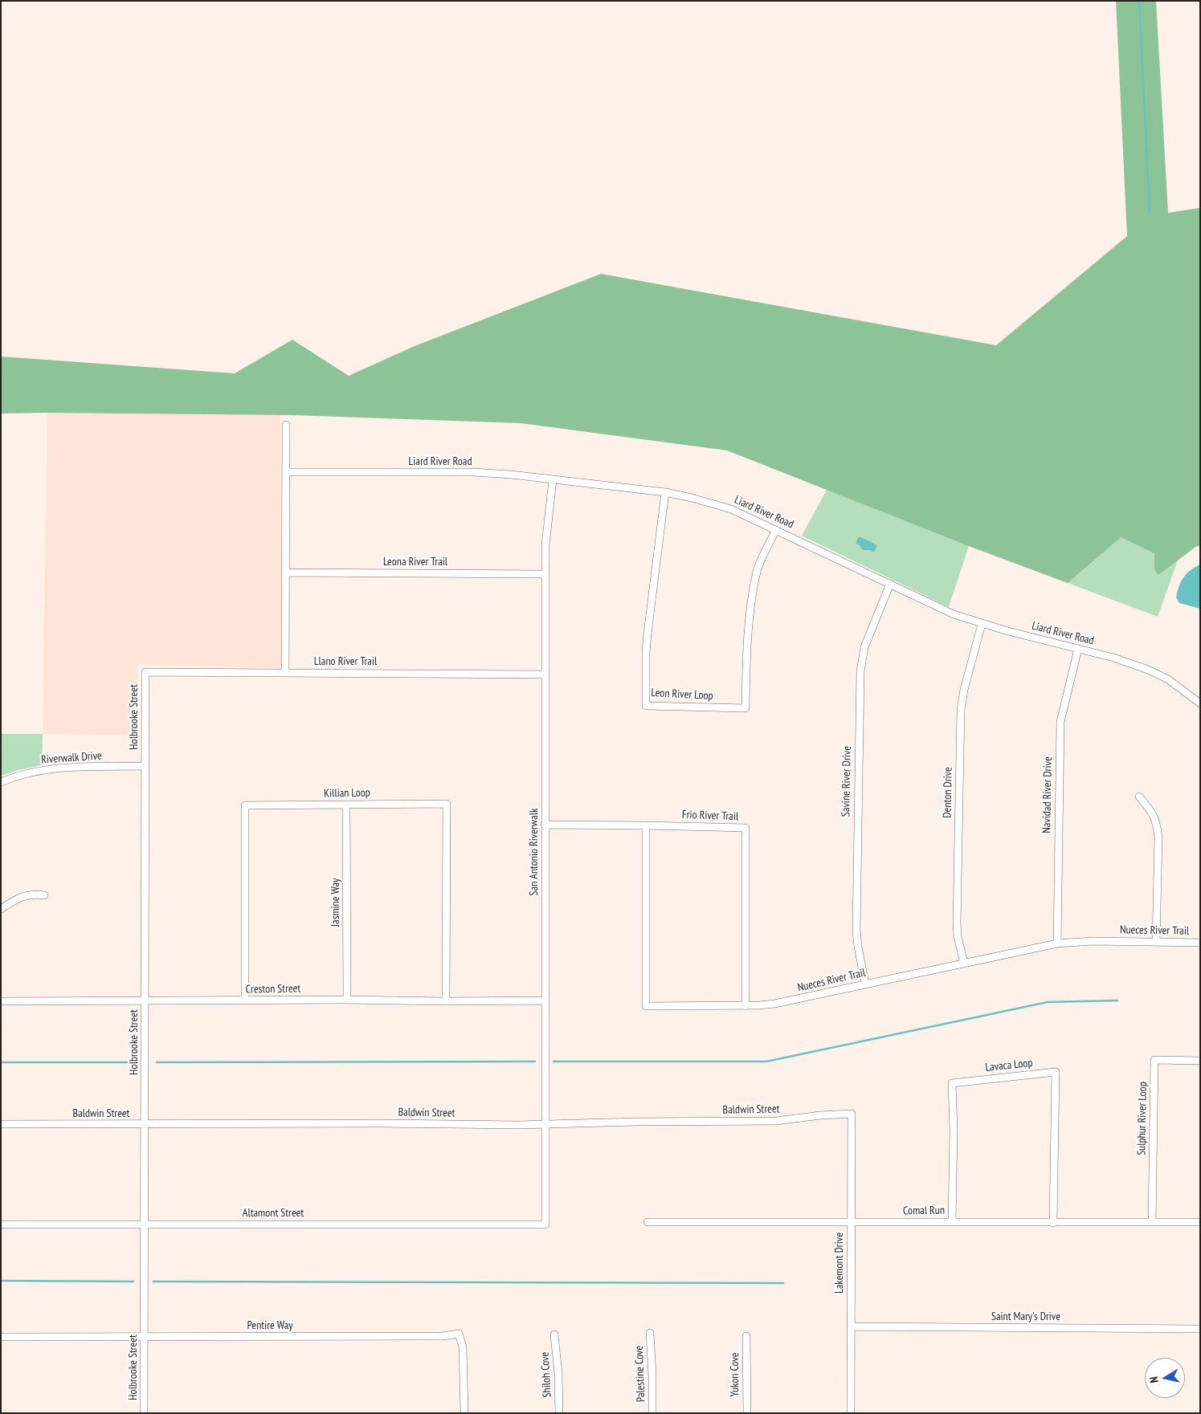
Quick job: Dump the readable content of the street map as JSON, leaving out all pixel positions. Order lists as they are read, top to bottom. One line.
{"streets":{"street":["Liard River Road","Leona River Trail","Llano River Trail","Leon River Loop","Holbrooke Street","Riverwalk Drive","Savine River Drive","Denton Drive","Killian Loop","Navidad River Drive","Frio River Trail","San Antonio Riverwalk","Jasmine Way","Nueces River Trail","Creston Street","Lavaca Loop","Baldwin Street","Sulphur River Loop","Comal Run","Altamont Street","Lakemont Drive","Saint Mary's Drive","Pentire Way","Palestine Cove","Shiloh Cove","Yukon Cove"]},"crossings":[["Liard River Road","Leon River Loop"],["Liard River Road","Savine River Drive"],["Liard River Road","Denton Drive"],["Liard River Road","Navidad River Drive"],["Liard River Road","San Antonio Riverwalk"],["Leona River Trail","San Antonio Riverwalk"],["Llano River Trail","Holbrooke Street"],["Llano River Trail","San Antonio Riverwalk"],["Holbrooke Street","Riverwalk Drive"],["Holbrooke Street","Creston Street"],["Holbrooke Street","Baldwin Street"],["Holbrooke Street","Altamont Street"],["Holbrooke Street","Pentire Way"],["Savine River Drive","Nueces River Trail"],["Denton Drive","Nueces River Trail"],["Killian Loop","Jasmine Way"],["Killian Loop","Creston Street"],["Navidad River Drive","Nueces River Trail"],["Frio River Trail","San Antonio Riverwalk"],["Frio River Trail","Nueces River Trail"],["San Antonio Riverwalk","Creston Street"],["San Antonio Riverwalk","Baldwin Street"],["San Antonio Riverwalk","Altamont Street"],["Jasmine Way","Creston Street"],["Lavaca Loop","Comal Run"],["Baldwin Street","Lakemont Drive"],["Sulphur River Loop","Comal Run"],["Comal Run","Lakemont Drive"],["Lakemont Drive","Saint Mary's Drive"]],"north":"left"}
